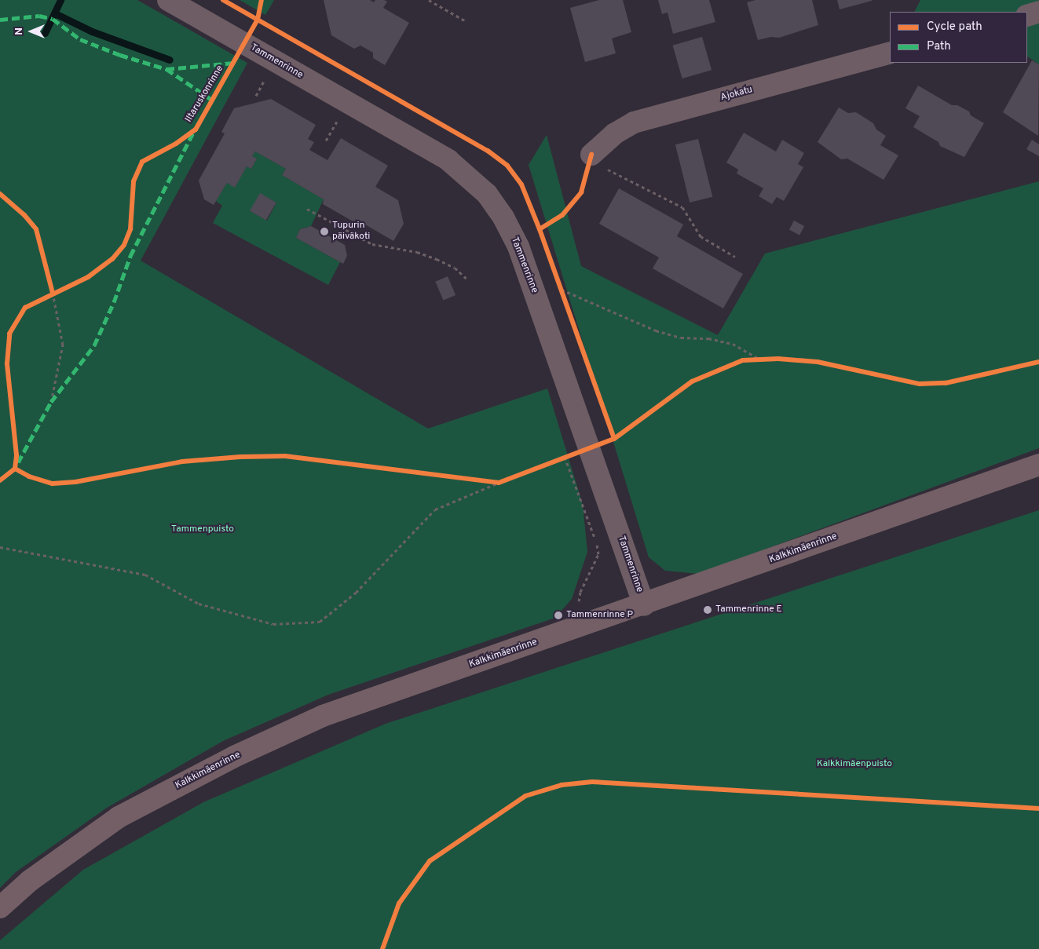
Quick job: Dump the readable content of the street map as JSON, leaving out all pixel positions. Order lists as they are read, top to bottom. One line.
{"streets":{"street":["Tammenrinne","Ajokatu","Kalkkimäenrinne"],"cycle path":["Iltaruskonrinne"]},"crossings":[["Tammenrinne","Kalkkimäenrinne"]],"parks":["Tammenpuisto","Kalkkimäenpuisto"],"places":["Tupurin päiväkoti","Tammenrinne E","Tammenrinne P"],"legend":["Cycle path","Path"],"north":"left"}
